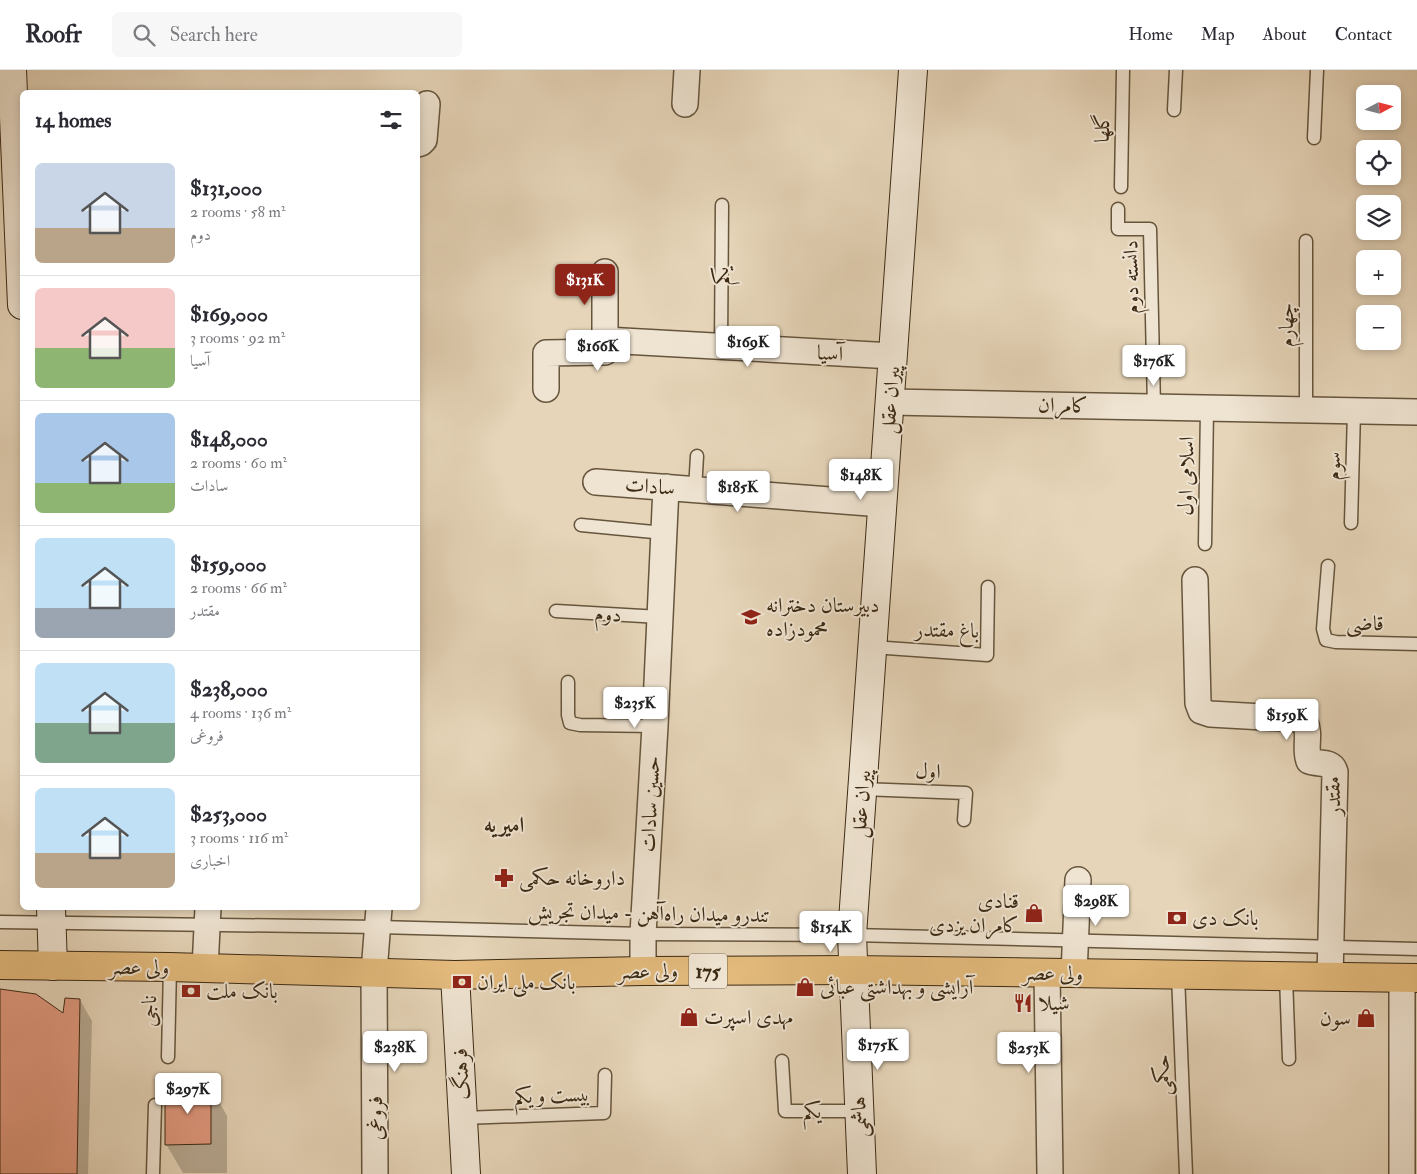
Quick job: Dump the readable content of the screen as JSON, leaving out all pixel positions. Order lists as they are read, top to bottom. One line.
{"streets":{"main road":["ولی عصر","175"],"street":["آسیا","پیران عقل","کامران","سادات","مقتدر","حسین سادات","فرهنگ","هاشمی","فروغی"],"lane":["گلها","یکم","دانسته دوم","چهارم","سوم","اسلامی اول","دوم","قاضی","باغ مقتدر","اول","تندرو میدان راه‌آهن - میدان تجریش","ناجی","حکمی","بیست و یکم"]},"crossings":[["یکم","آسیا"],["یکم","هاشمی"],["دانسته دوم","کامران"],["چهارم","کامران"],["آسیا","پیران عقل"],["پیران عقل","کامران"],["پیران عقل","سادات"],["پیران عقل","باغ مقتدر"],["پیران عقل","اول"],["پیران عقل","تندرو میدان راه‌آهن - میدان تجریش"],["پیران عقل","ولی عصر"],["پیران عقل","هاشمی"],["کامران","سوم"],["کامران","اسلامی اول"],["سادات","حسین سادات"],["دوم","حسین سادات"],["مقتدر","تندرو میدان راه‌آهن - میدان تجریش"],["مقتدر","ولی عصر"],["حسین سادات","تندرو میدان راه‌آهن - میدان تجریش"],["حسین سادات","ولی عصر"],["تندرو میدان راه‌آهن - میدان تجریش","فروغی"],["ولی عصر","ناجی"],["ولی عصر","فرهنگ"],["ولی عصر","حکمی"],["ولی عصر","هاشمی"],["ولی عصر","فروغی"],["فرهنگ","بیست و یکم"]],"districts":["امیریه"],"places":{"school or university":["دبیرستان دخترانه محمودزاده"],"pharmacy":["داروخانه حکمی"],"shop":["قنادی کامران یزدی","آرایشی و بهداشتی عبائی","مهدی اسپرت","سون"],"bank":["بانک دی","بانک ملی ایران","بانک ملت"],"restaurant":["شیلا"]},"north":"right","page":{"header":"Roofr","search":"Search here","nav":["Home","Map","About","Contact"],"map_buttons":["+","−"],"heading":"14 homes","list":[{"name":"$131,000","note":"2 rooms · 58 m² · دوم"},{"name":"$169,000","note":"3 rooms · 92 m² · آسیا"},{"name":"$148,000","note":"2 rooms · 60 m² · سادات"},{"name":"$159,000","note":"2 rooms · 66 m² · مقتدر"},{"name":"$238,000","note":"4 rooms · 136 m² · فروغی"},{"name":"$253,000","note":"3 rooms · 116 m² · اخباری"}],"price":["$131K","$169K","$166K","$176K","$148K","$185K","$235K","$159K","$298K","$154K","$175K","$238K","$253K","$297K"]}}
